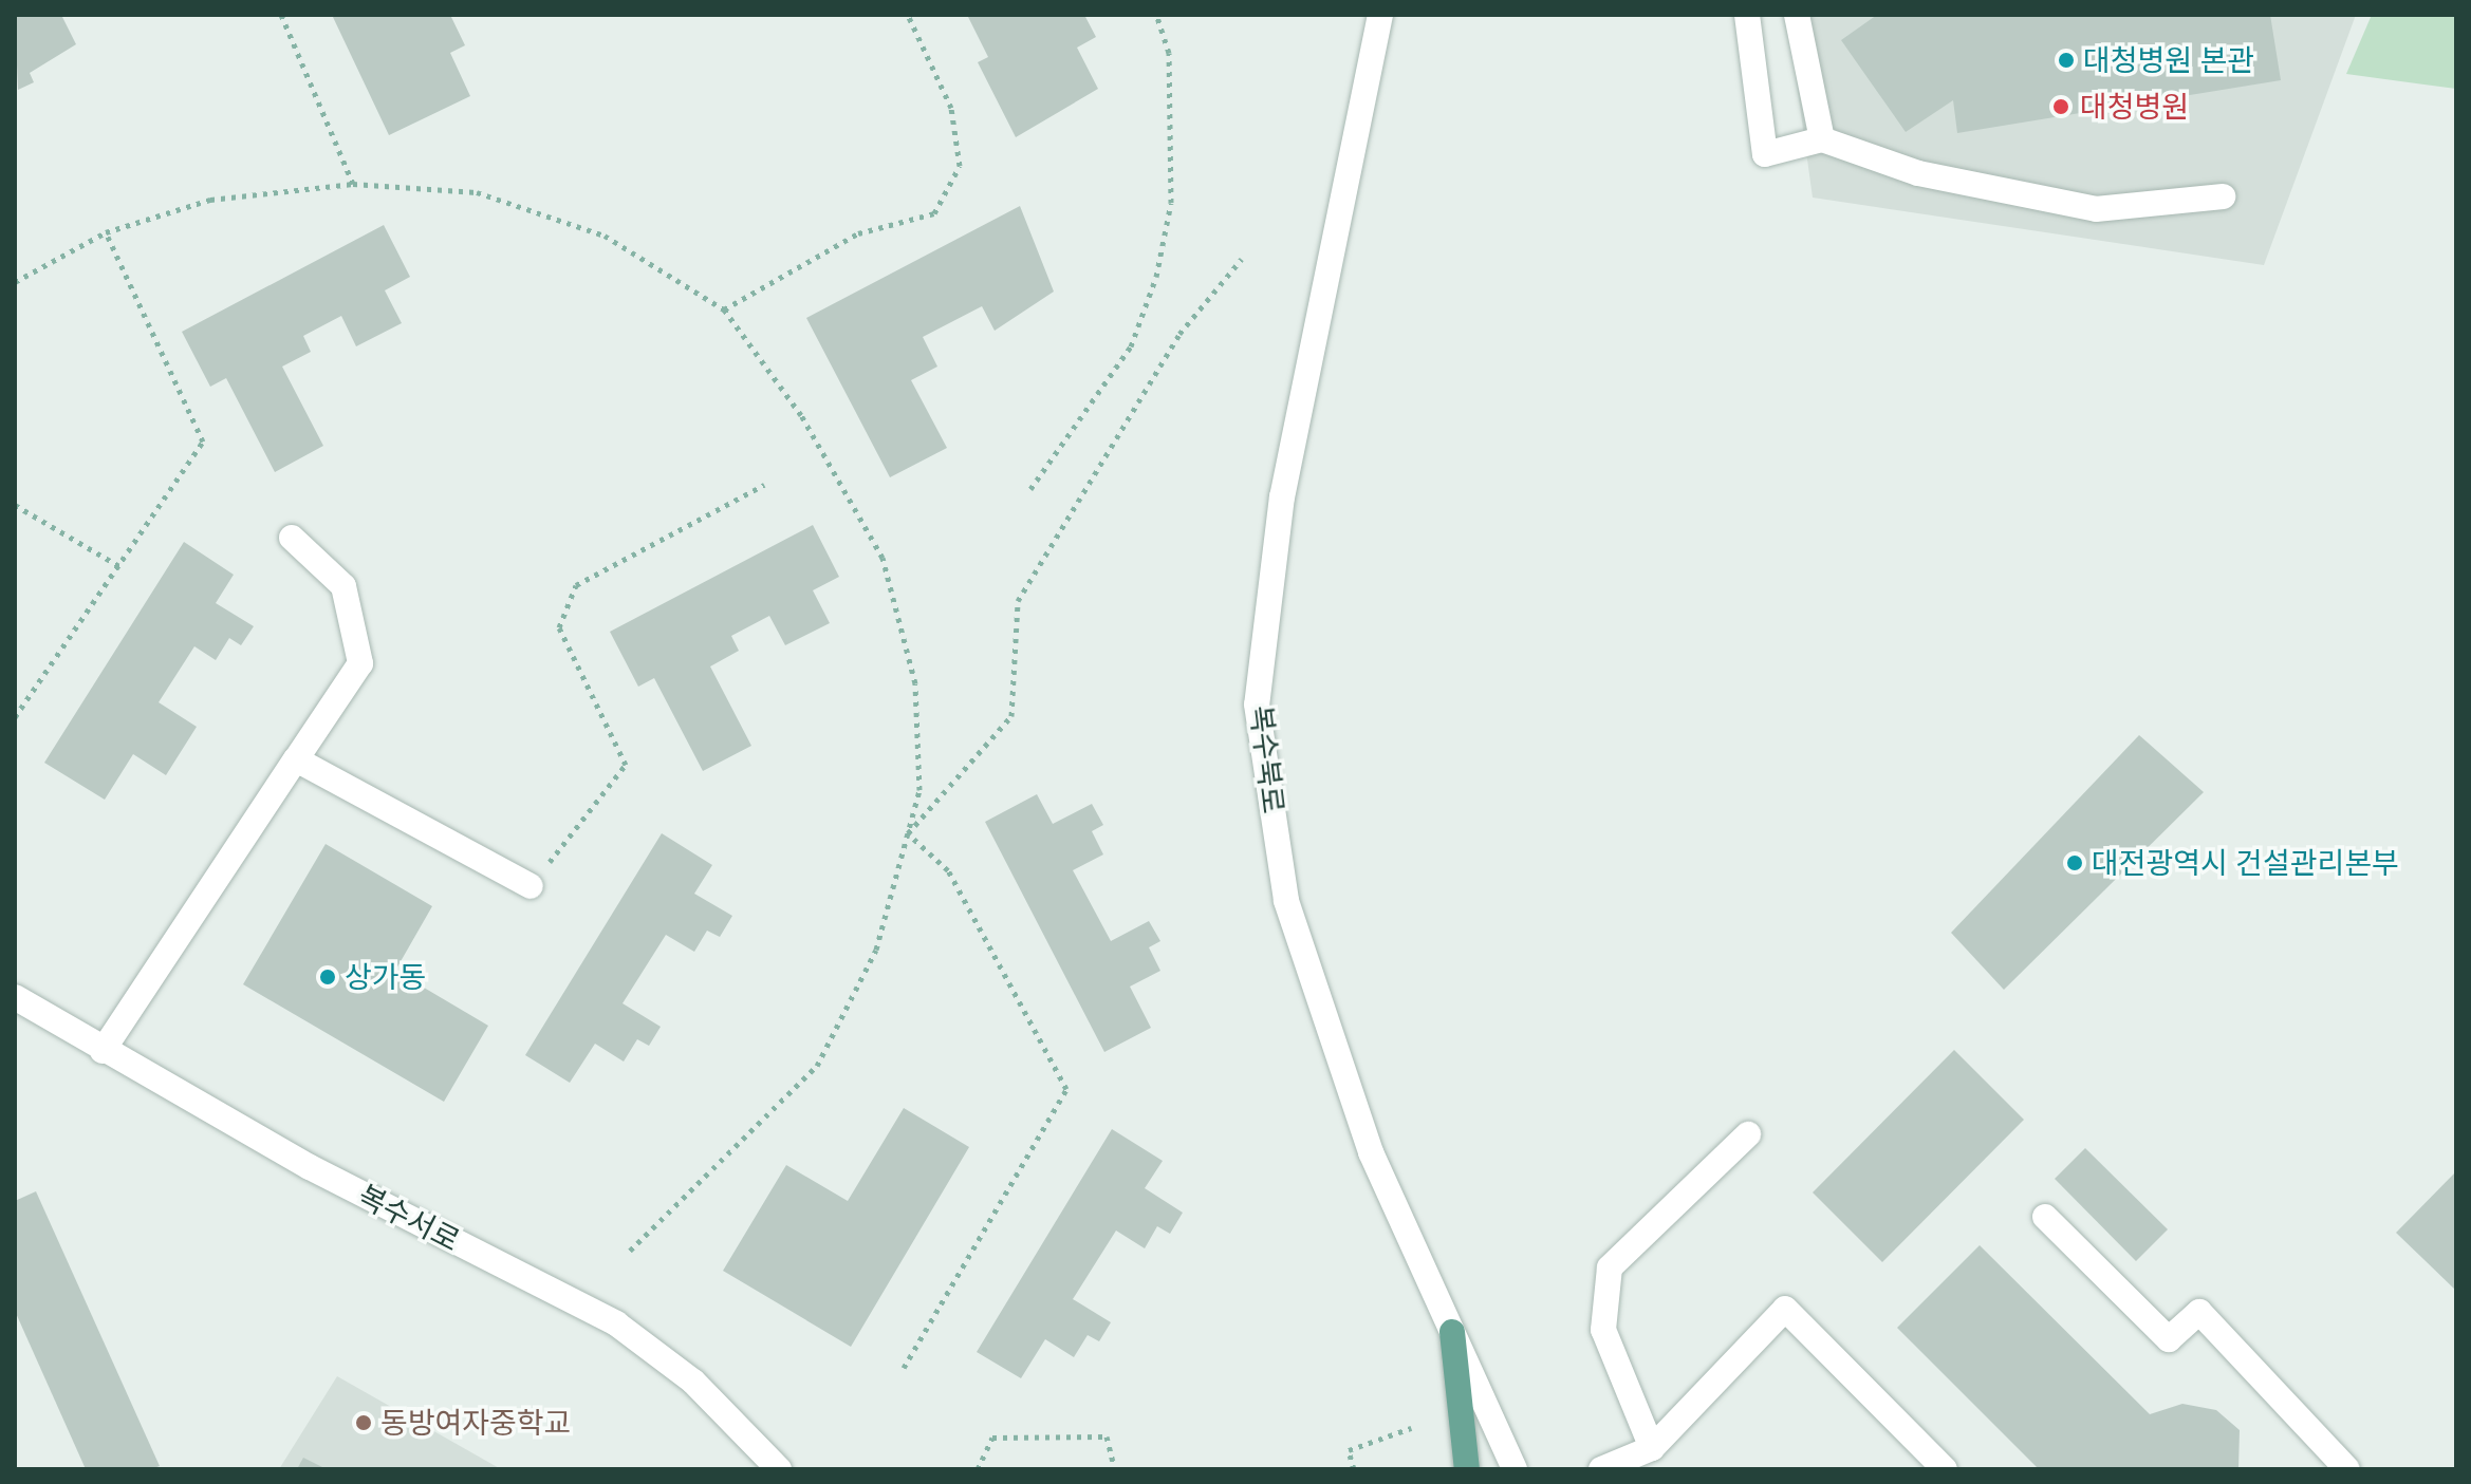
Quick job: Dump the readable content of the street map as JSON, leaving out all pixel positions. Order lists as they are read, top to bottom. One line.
{"streets":{"street":["복수북로","복수서로"]},"places":["대청병원 본관","대청병원","대전광역시 건설관리본부","상가동","동방여자중학교"]}
